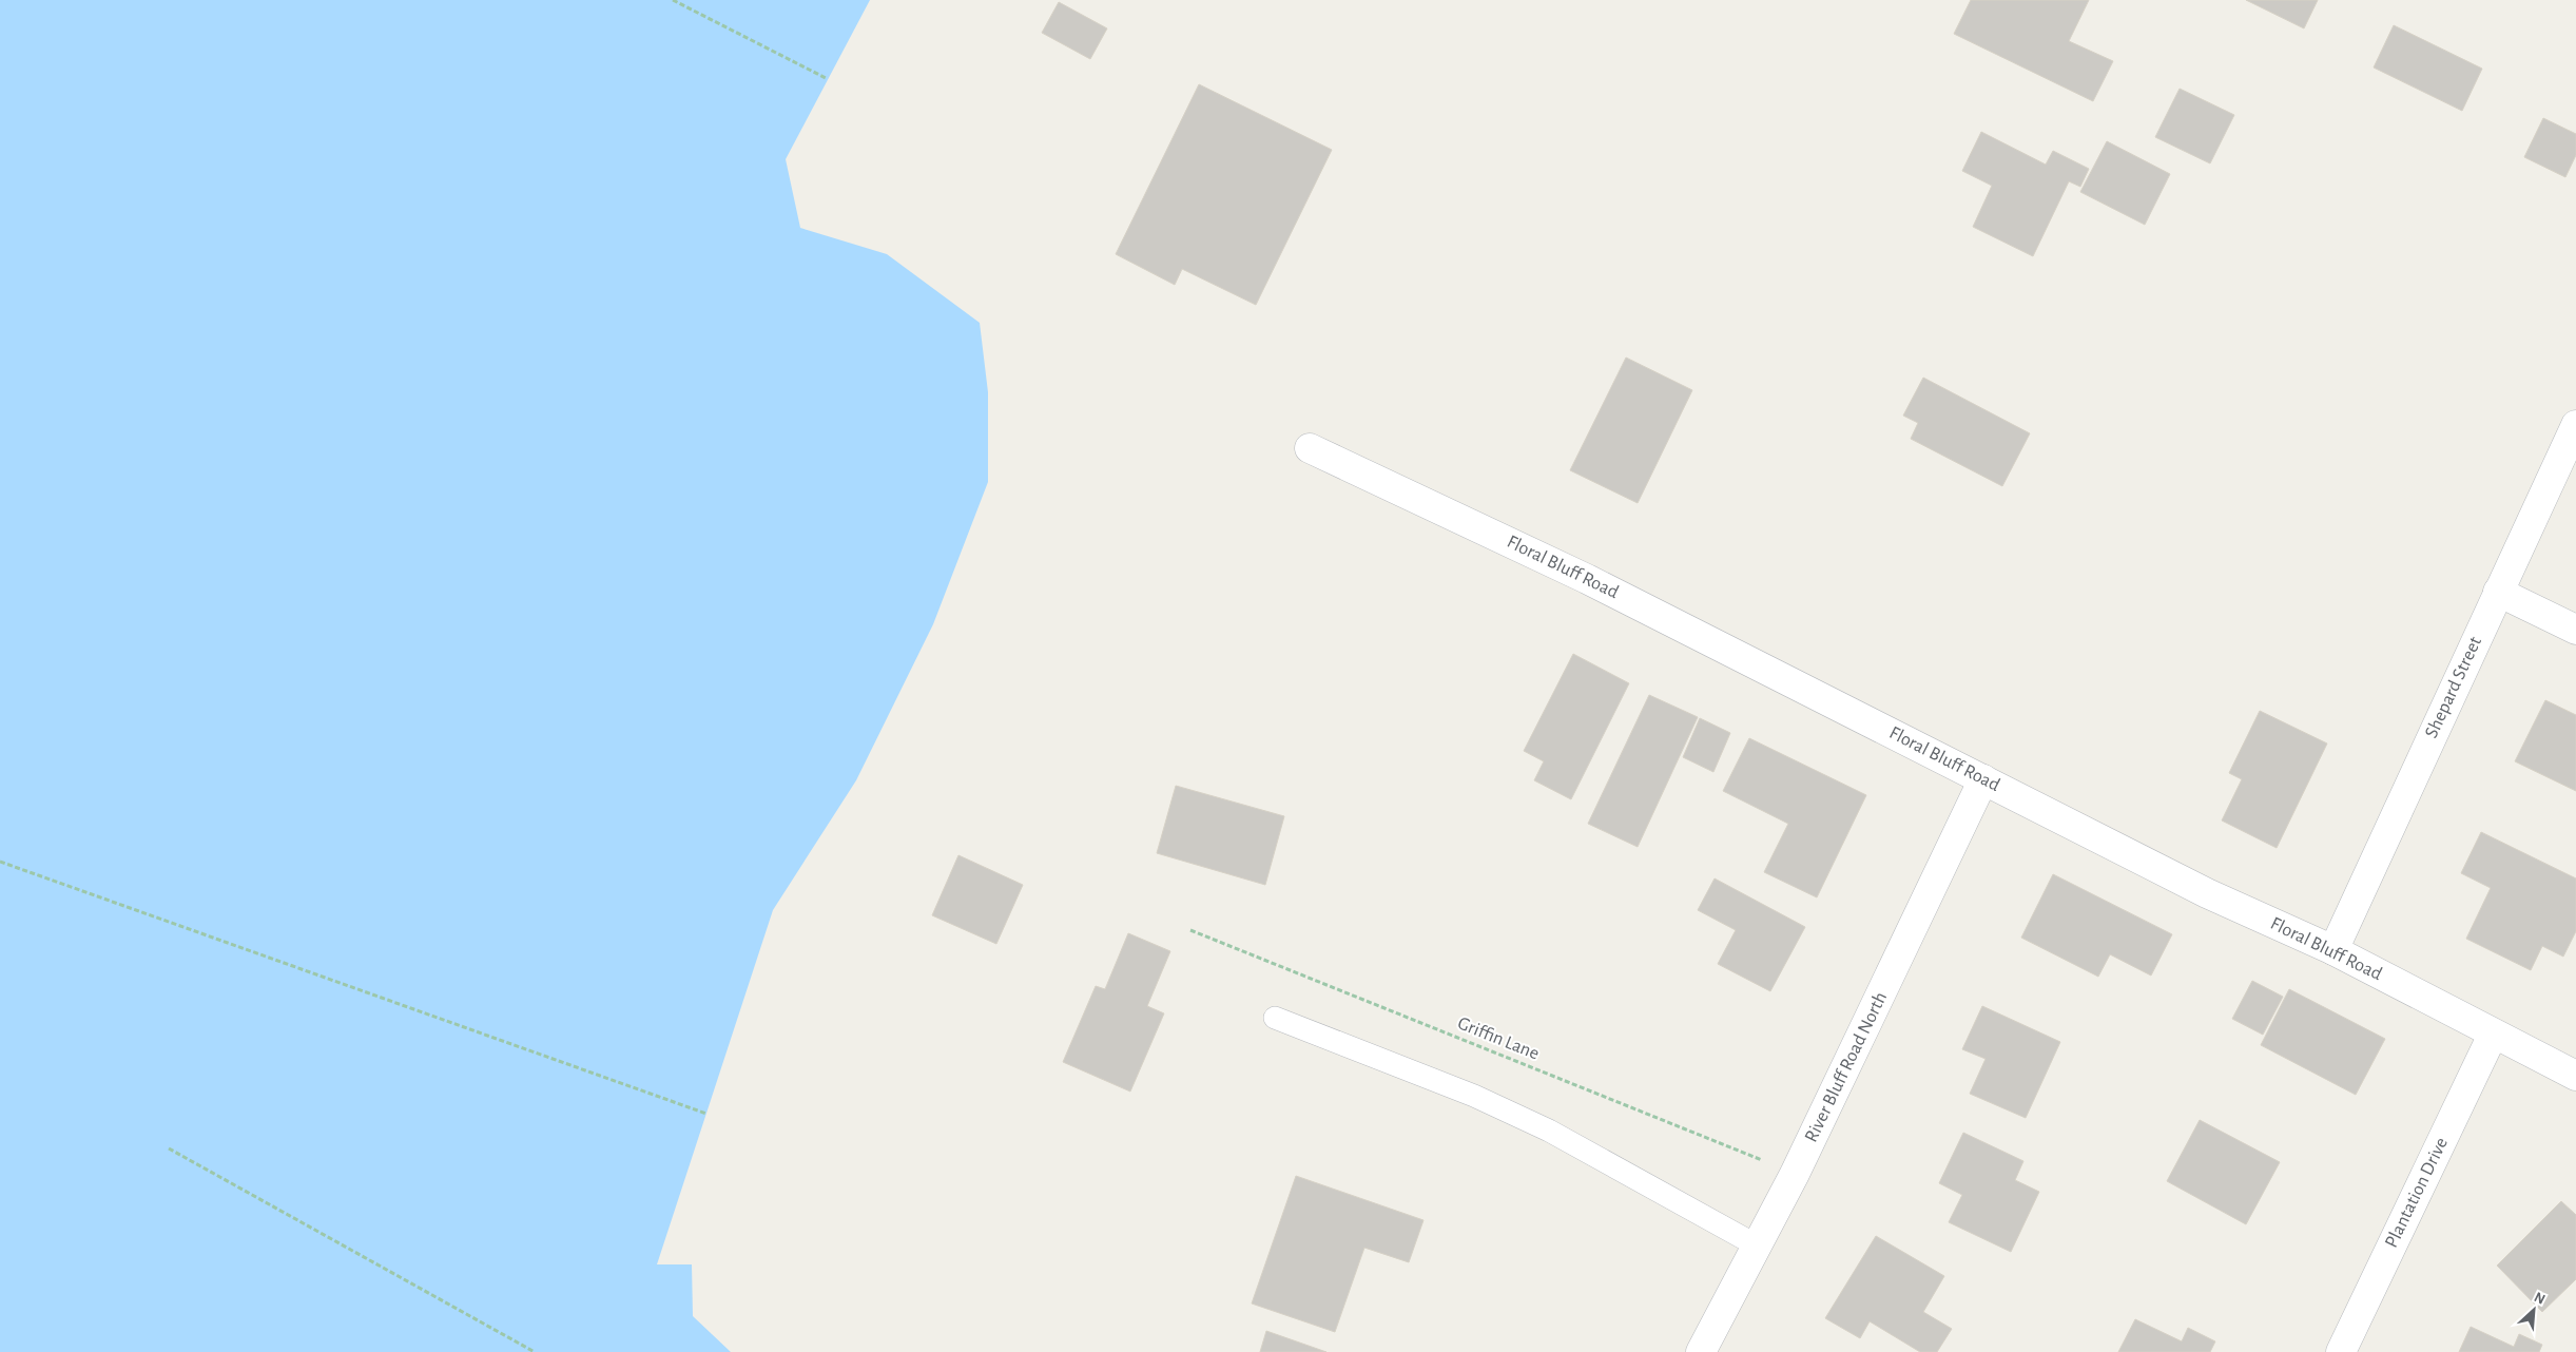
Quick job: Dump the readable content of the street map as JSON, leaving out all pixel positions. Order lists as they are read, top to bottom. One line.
{"streets":{"street":["Floral Bluff Road","Shepard Street","River Bluff Road North","Plantation Drive"],"path":["Griffin Lane"]},"crossings":[["Floral Bluff Road","Shepard Street"],["Floral Bluff Road","River Bluff Road North"],["Floral Bluff Road","Plantation Drive"],["Griffin Lane","River Bluff Road North"]],"north":"top right"}
